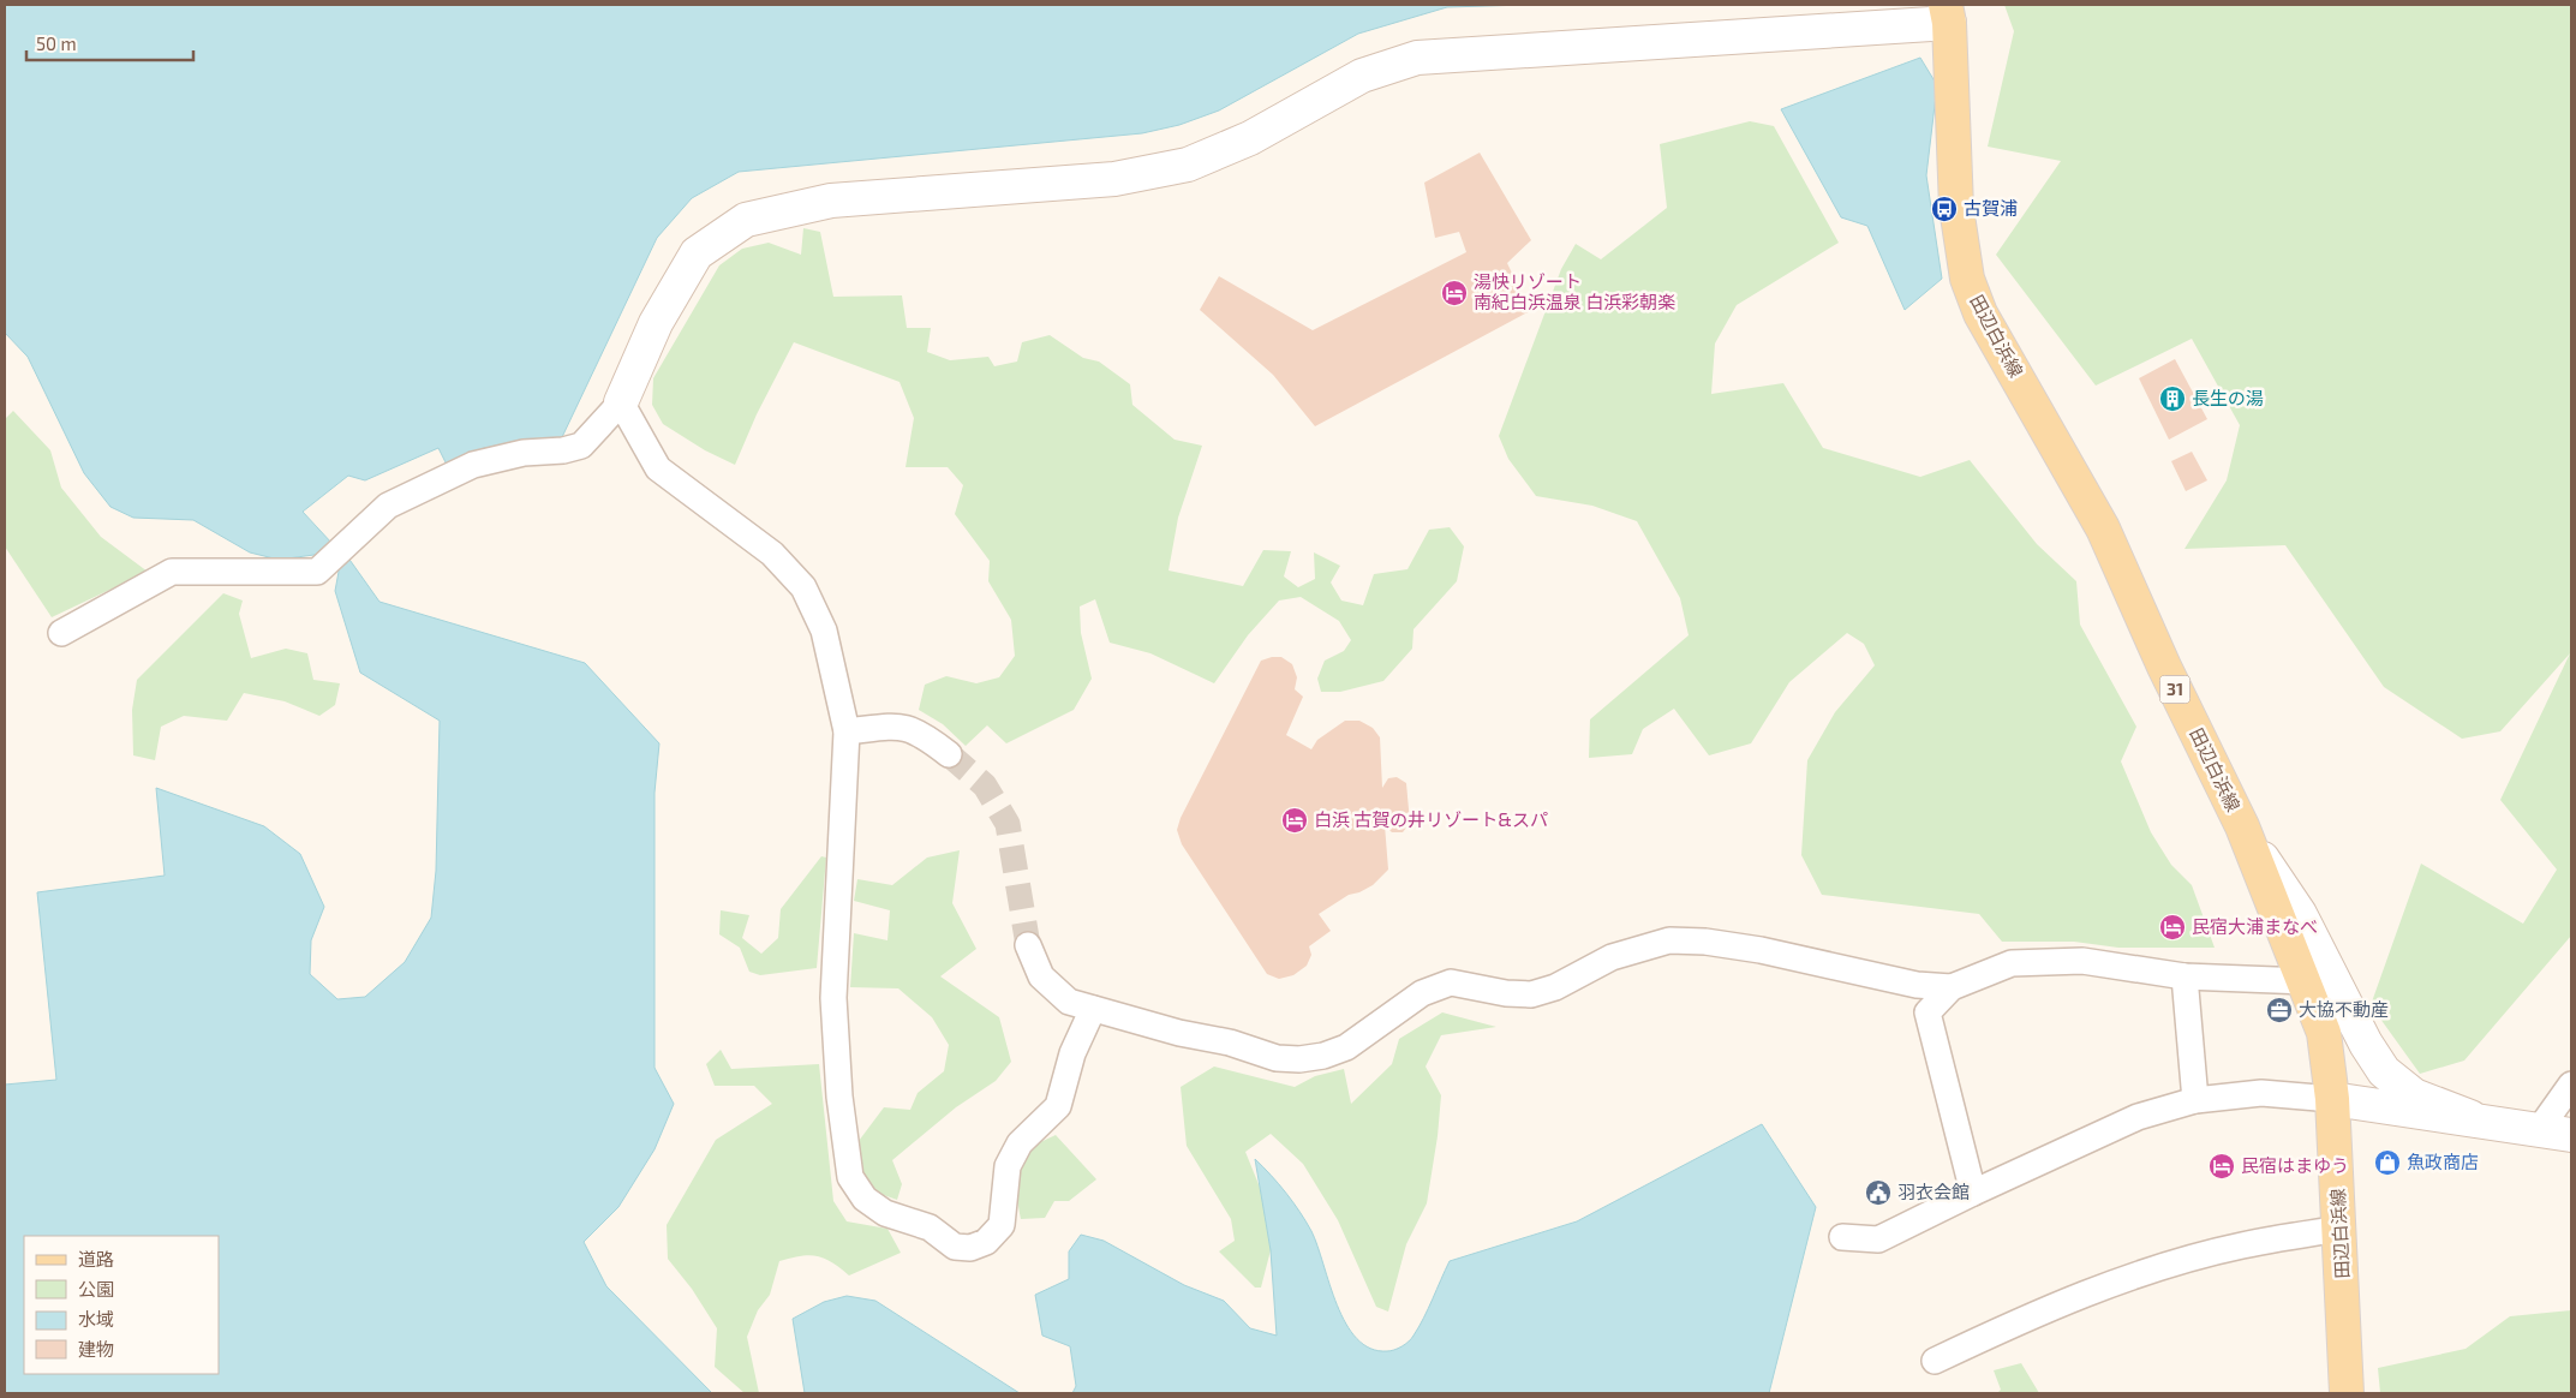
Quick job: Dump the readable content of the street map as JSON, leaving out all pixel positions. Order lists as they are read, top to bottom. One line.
{"streets":{"main road":["田辺白浜線","31"]},"places":{"bus stop":["古賀浦"],"hotel":["湯快リゾート 南紀白浜温泉 白浜彩朝楽","白浜 古賀の井リゾート&スパ","民宿大浦まなべ","民宿はまゆう"],"building":["長生の湯"],"office":["大協不動産"],"shop":["魚政商店"],"public building":["羽衣会館"]},"legend":["道路","公園","水域","建物"],"scale_bar":"50 m"}
